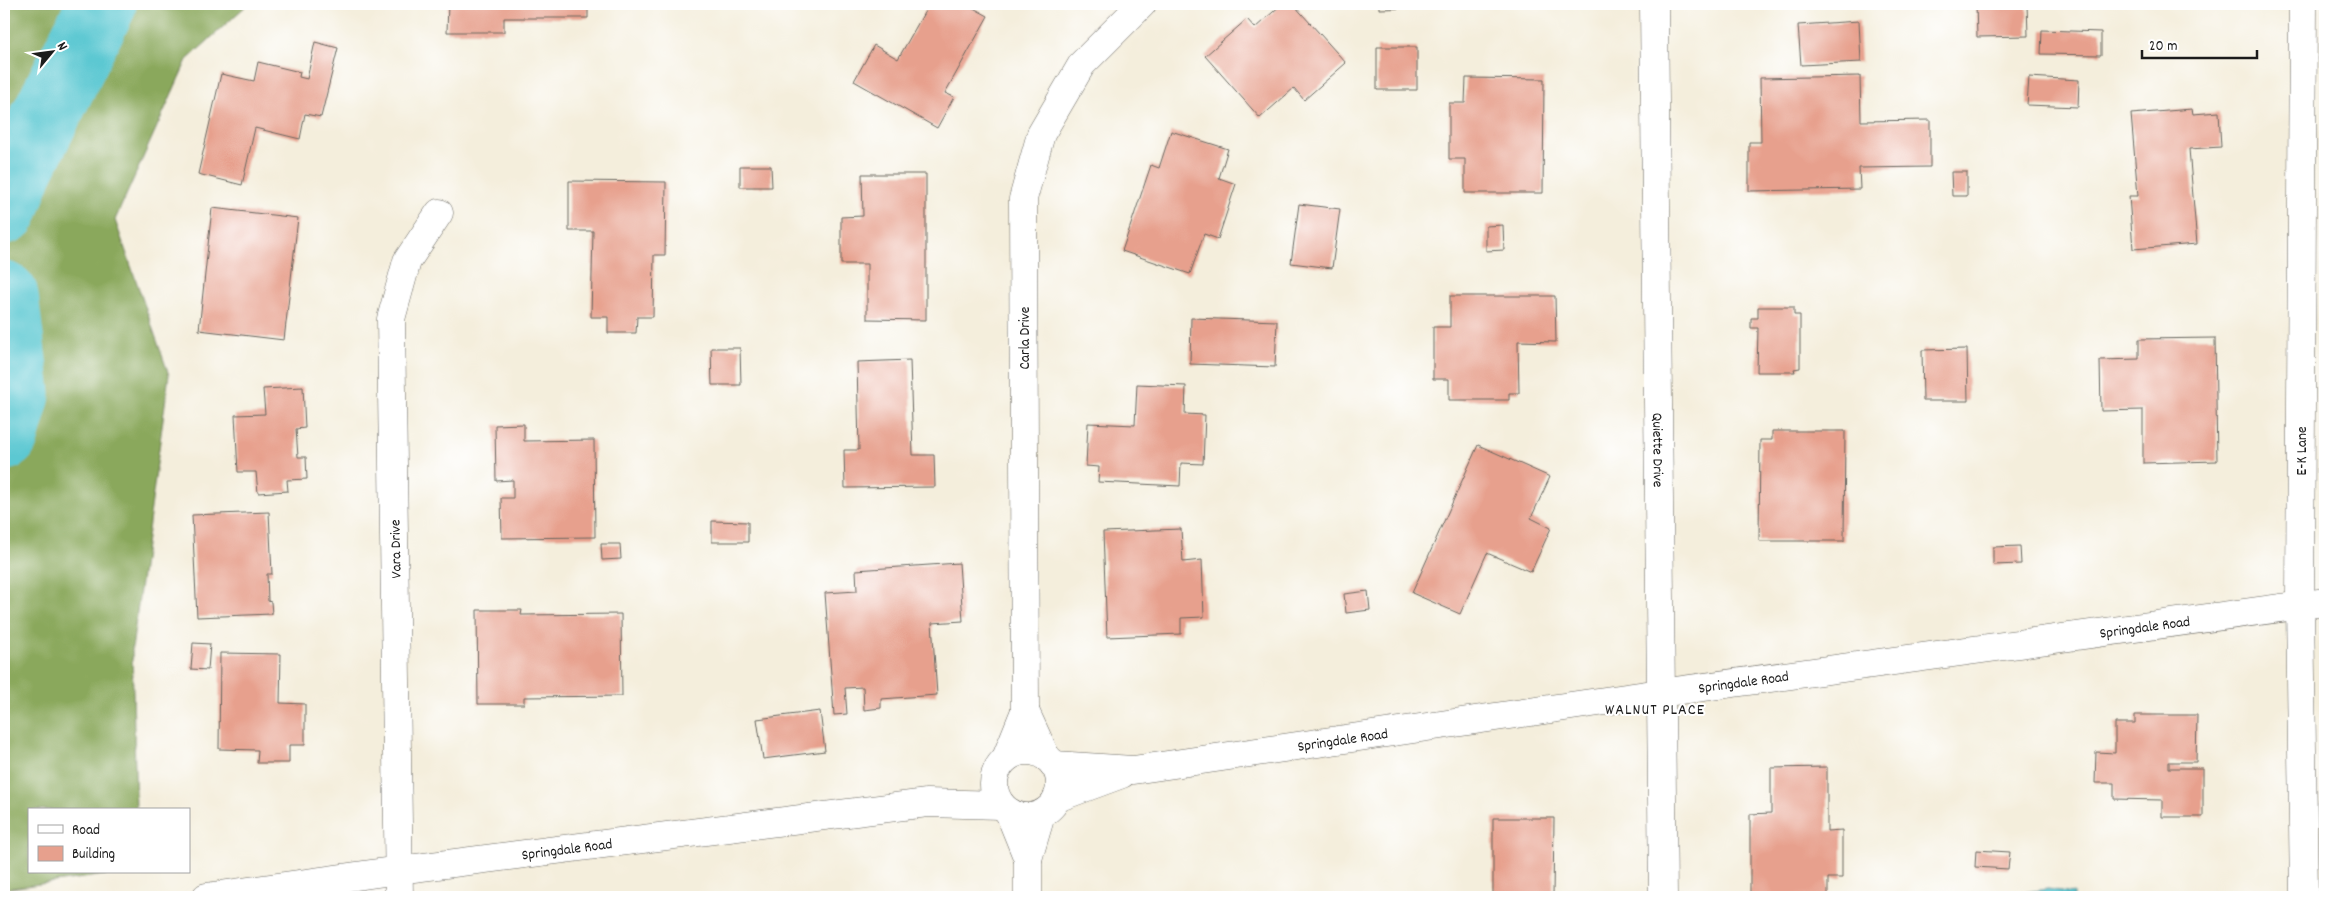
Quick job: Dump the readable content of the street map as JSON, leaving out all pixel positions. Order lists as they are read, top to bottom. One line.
{"streets":{"street":["Carla Drive","Quiette Drive","E-K Lane","Vara Drive","Springdale Road"]},"crossings":[["Carla Drive","Springdale Road"],["Quiette Drive","Springdale Road"],["E-K Lane","Springdale Road"],["Vara Drive","Springdale Road"]],"districts":["WALNUT PLACE"],"legend":["Road","Building"],"scale_bar":"20 m","north":"top right"}
